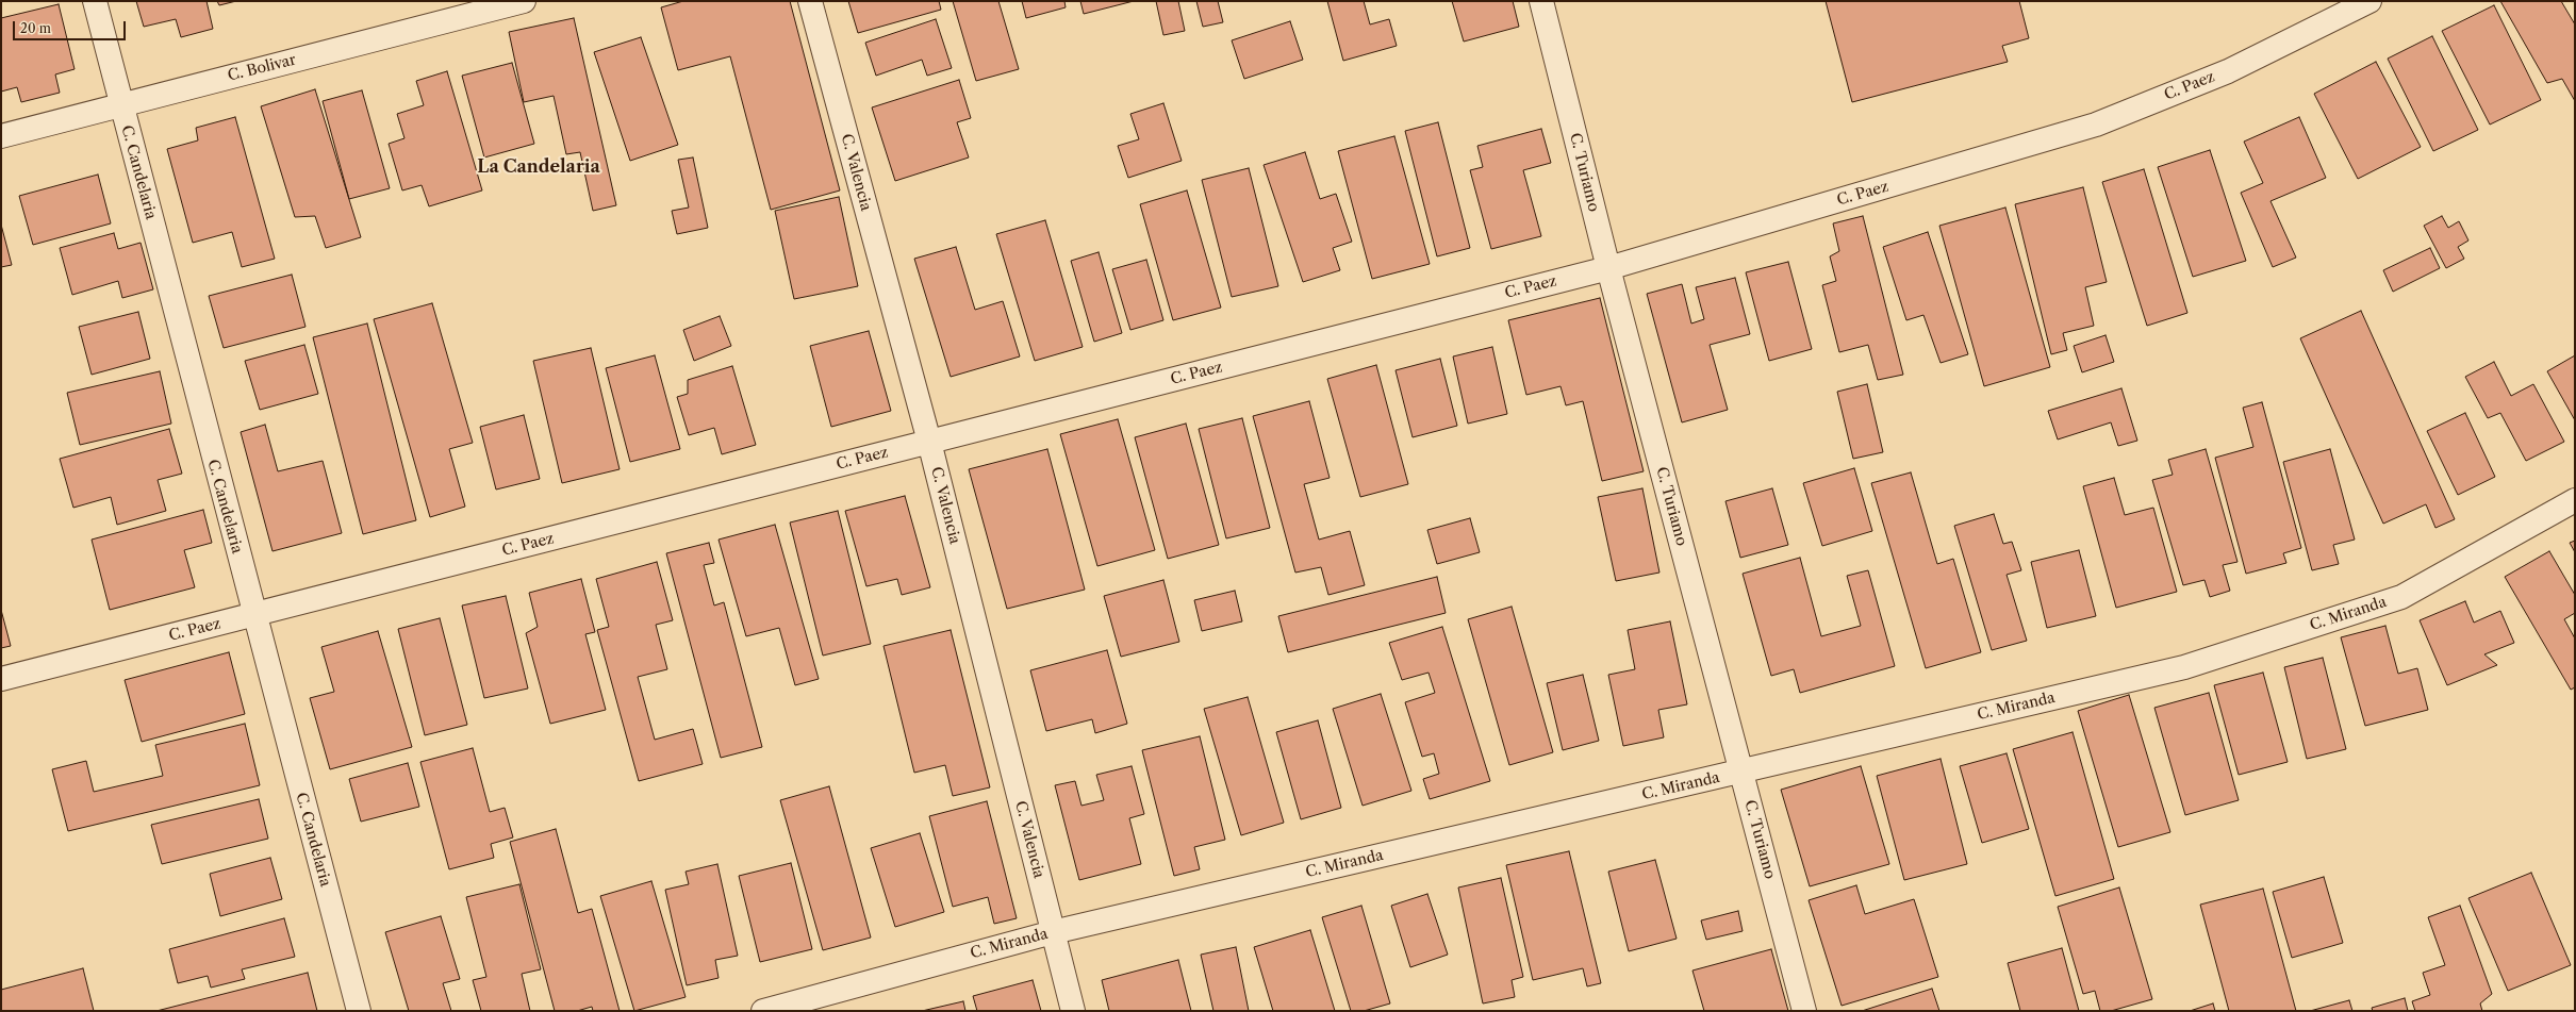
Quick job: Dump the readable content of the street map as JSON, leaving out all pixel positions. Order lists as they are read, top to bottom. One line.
{"streets":{"street":["C. Bolivar","C. Paez","C. Candelaria","C. Valencia","C. Turiamo","C. Miranda"]},"crossings":[["C. Bolivar","C. Candelaria"],["C. Paez","C. Candelaria"],["C. Paez","C. Valencia"],["C. Paez","C. Turiamo"],["C. Valencia","C. Miranda"],["C. Turiamo","C. Miranda"]],"districts":["La Candelaria"],"scale_bar":"20 m"}
